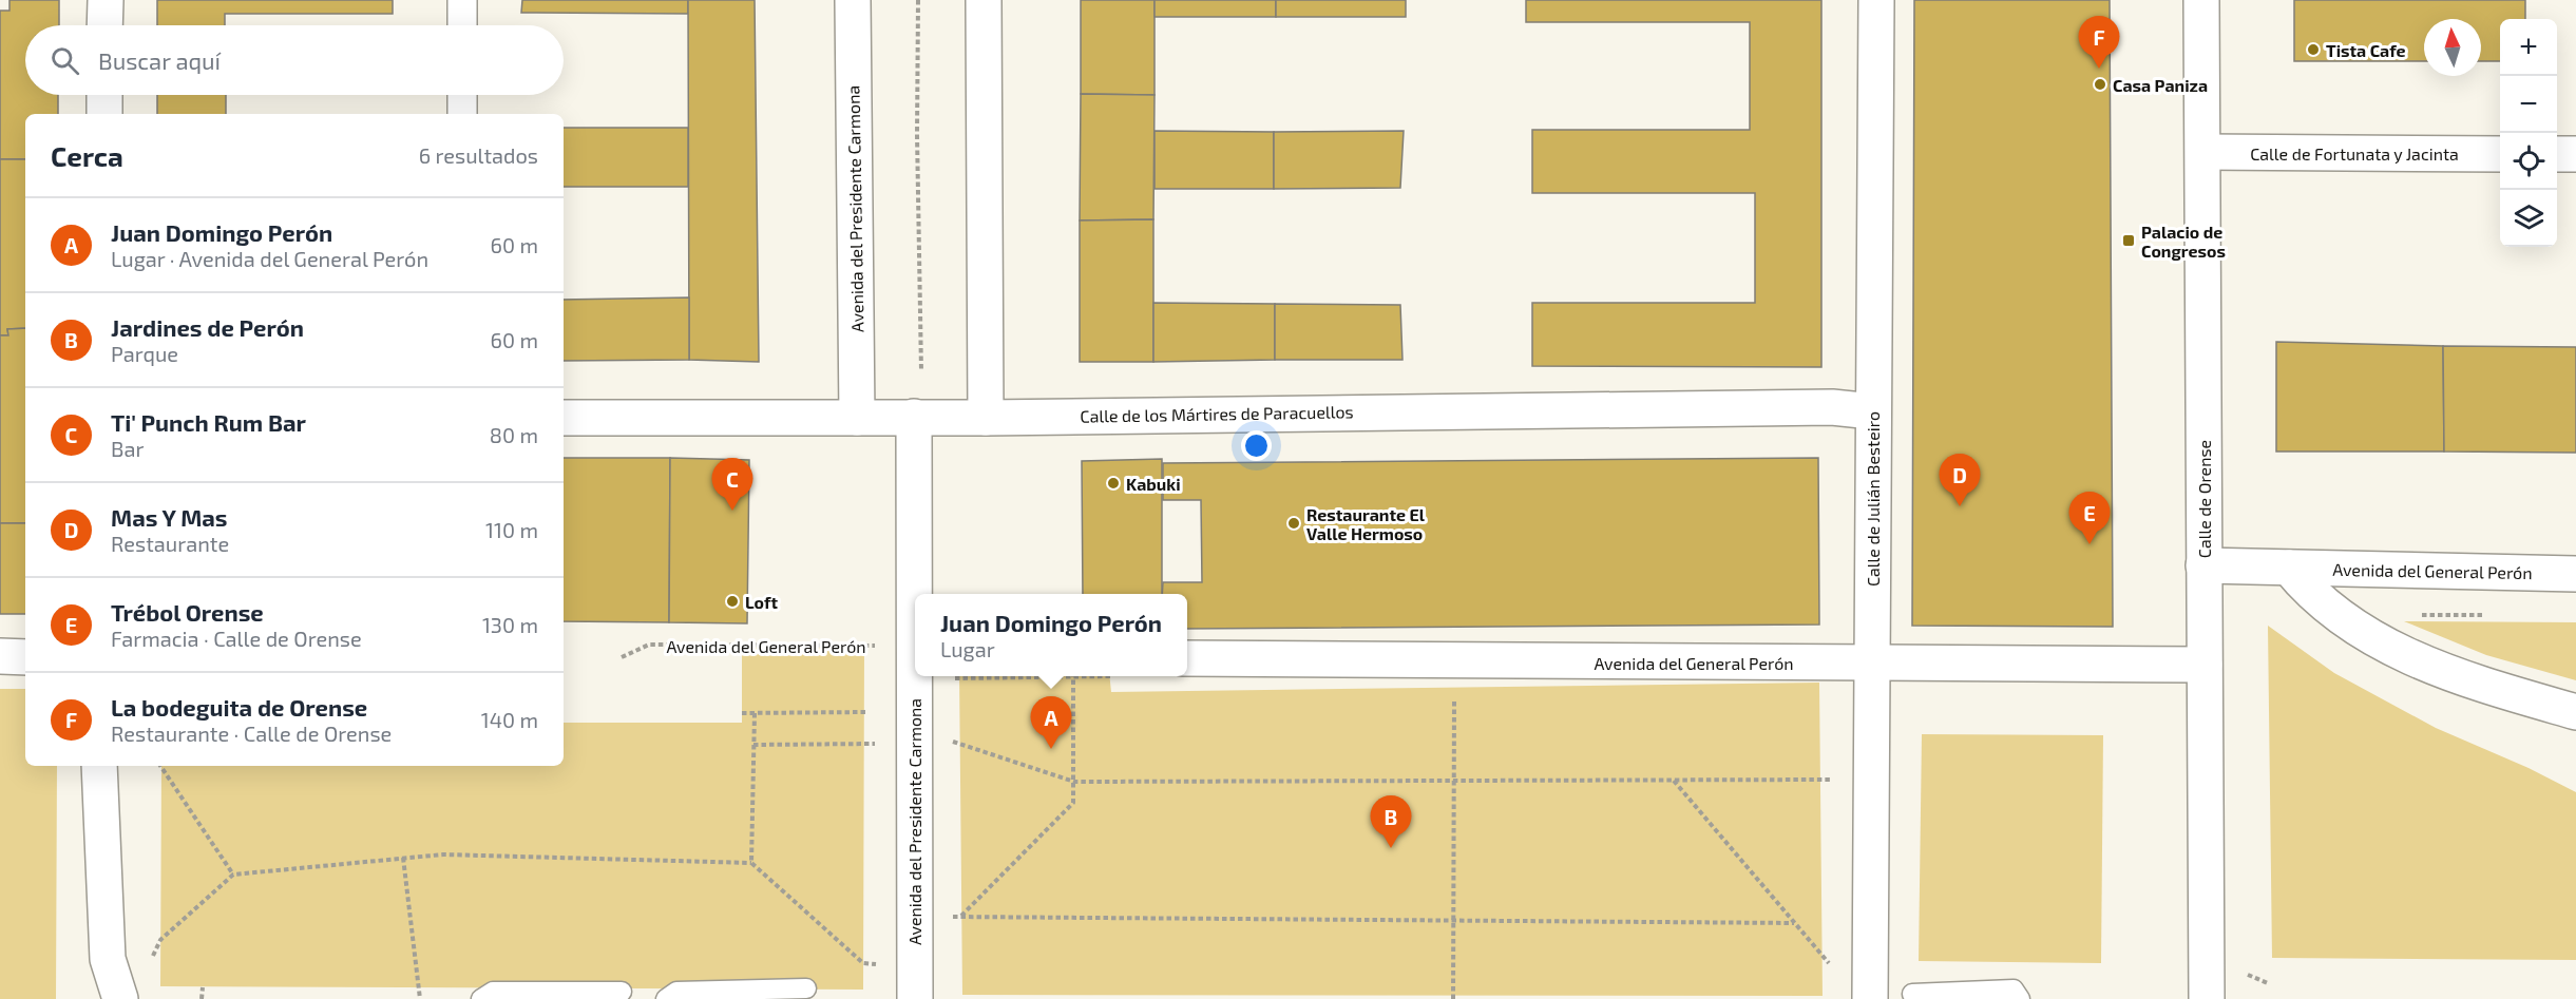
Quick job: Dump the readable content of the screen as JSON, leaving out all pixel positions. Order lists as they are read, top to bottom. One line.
{"streets":{"street":["Calle de Fortunata y Jacinta","Avenida del Presidente Carmona","Calle de los Mártires de Paracuellos","Calle de Julián Besteiro","Calle de Orense","Avenida del General Perón"]},"crossings":[["Calle de Fortunata y Jacinta","Calle de Orense"],["Avenida del Presidente Carmona","Calle de los Mártires de Paracuellos"],["Avenida del Presidente Carmona","Avenida del General Perón"],["Calle de los Mártires de Paracuellos","Calle de Julián Besteiro"],["Calle de Julián Besteiro","Avenida del General Perón"],["Calle de Orense","Avenida del General Perón"]],"places":{"other":["Tista Cafe","Casa Paniza","Kabuki","Restaurante El Valle Hermoso","Loft"],"transit":["Palacio de Congresos"]},"north":"top","page":{"pins":["F","D","C","E","A","B"],"map_buttons":["+","−"],"search":"Buscar aquí","heading":["Cerca","6 resultados"],"list":[{"mark":"A","name":"Juan Domingo Perón","note":"Lugar · Avenida del General Perón","value":"60 m"},{"mark":"B","name":"Jardines de Perón","note":"Parque","value":"60 m"},{"mark":"C","name":"Ti' Punch Rum Bar","note":"Bar","value":"80 m"},{"mark":"D","name":"Mas Y Mas","note":"Restaurante","value":"110 m"},{"mark":"E","name":"Trébol Orense","note":"Farmacia · Calle de Orense","value":"130 m"},{"mark":"F","name":"La bodeguita de Orense","note":"Restaurante · Calle de Orense","value":"140 m"}],"popup":["Juan Domingo Perón","Lugar"]}}
